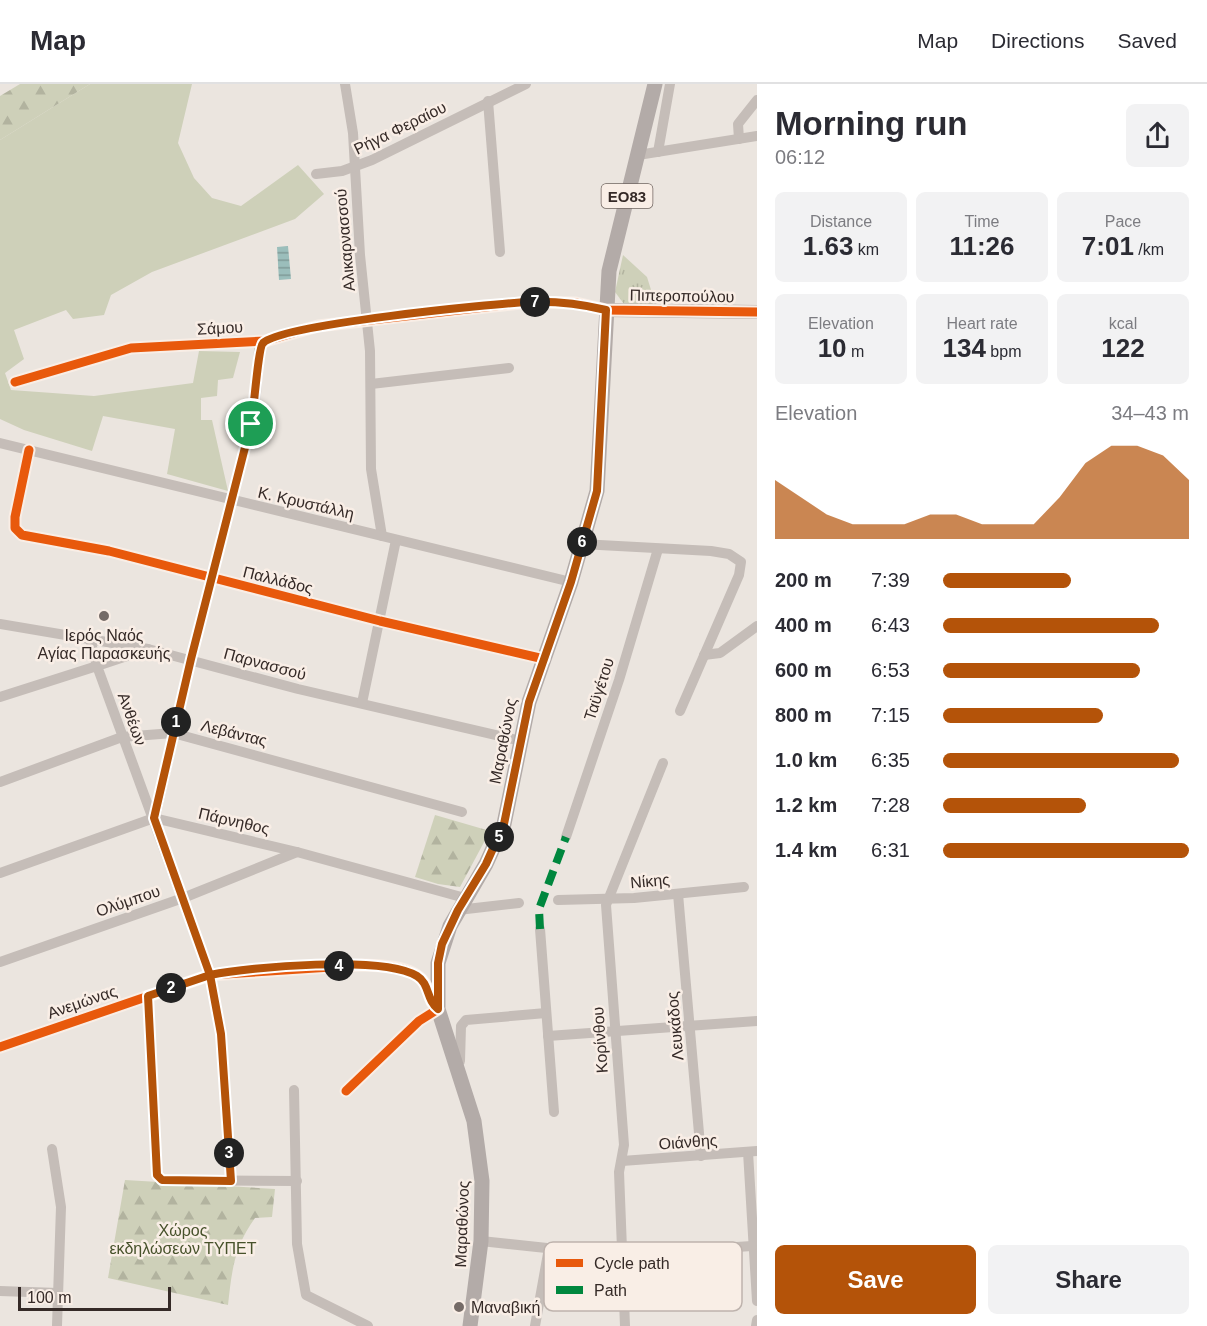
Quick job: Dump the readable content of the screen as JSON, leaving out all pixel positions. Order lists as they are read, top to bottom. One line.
{"streets":{"main road":["ΕΟ83","Μαραθώνος"],"street":["Ρήγα Φεραίου","Αλικαρνασσού","Πιπεροπούλου","Σάμου","Κ. Κρυστάλλη","Παλλάδος","Παρνασσού","Ταϋγέτου","Ανθέων","Λεβάντας","Πάρνηθος","Νίκης","Ολύμπου","Ανεμώνας","Λευκάδος","Κορίνθου","Οιάνθης"]},"crossings":[["Ρήγα Φεραίου","Αλικαρνασσού"],["Αλικαρνασσού","Σάμου"],["Αλικαρνασσού","Κ. Κρυστάλλη"],["Πιπεροπούλου","Σάμου"],["Πιπεροπούλου","Μαραθώνος"],["Σάμου","Μαραθώνος"],["Κ. Κρυστάλλη","Παλλάδος"],["Κ. Κρυστάλλη","Μαραθώνος"],["Παλλάδος","Μαραθώνος"],["Παρνασσού","Ανθέων"],["Παρνασσού","Μαραθώνος"],["Ανθέων","Λεβάντας"],["Ανθέων","Πάρνηθος"],["Ανθέων","Ολύμπου"],["Ανθέων","Ανεμώνας"],["Μαραθώνος","Πάρνηθος"],["Μαραθώνος","Ανεμώνας"],["Πάρνηθος","Ολύμπου"],["Νίκης","Λευκάδος"],["Νίκης","Κορίνθου"],["Λευκάδος","Οιάνθης"],["Κορίνθου","Οιάνθης"]],"parks":["Χώρος εκδηλώσεων ΤΥΠΕΤ"],"places":["Ιερός Ναός Αγίας Παρασκευής","Μαναβική"],"legend":["Cycle path","Path"],"scale_bar":"100 m","page":{"header":"Map","nav":["Map","Directions","Saved"],"heading":["Morning run","06:12"],"stats":[["Distance","1.63 km"],["Time","11:26"],["Pace","7:01 /km"],["Elevation","10 m"],["Heart rate","134 bpm"],["kcal","122"]],"pins":["7","6","1","5","4","2","3"],"chart":["Elevation","34–43 m"],"list":[{"name":"200 m","note":"7:39"},{"name":"400 m","note":"6:43"},{"name":"600 m","note":"6:53"},{"name":"800 m","note":"7:15"},{"name":"1.0 km","note":"6:35"},{"name":"1.2 km","note":"7:28"},{"name":"1.4 km","note":"6:31"}],"buttons":["Save","Share"],"scale":"100 m"}}
